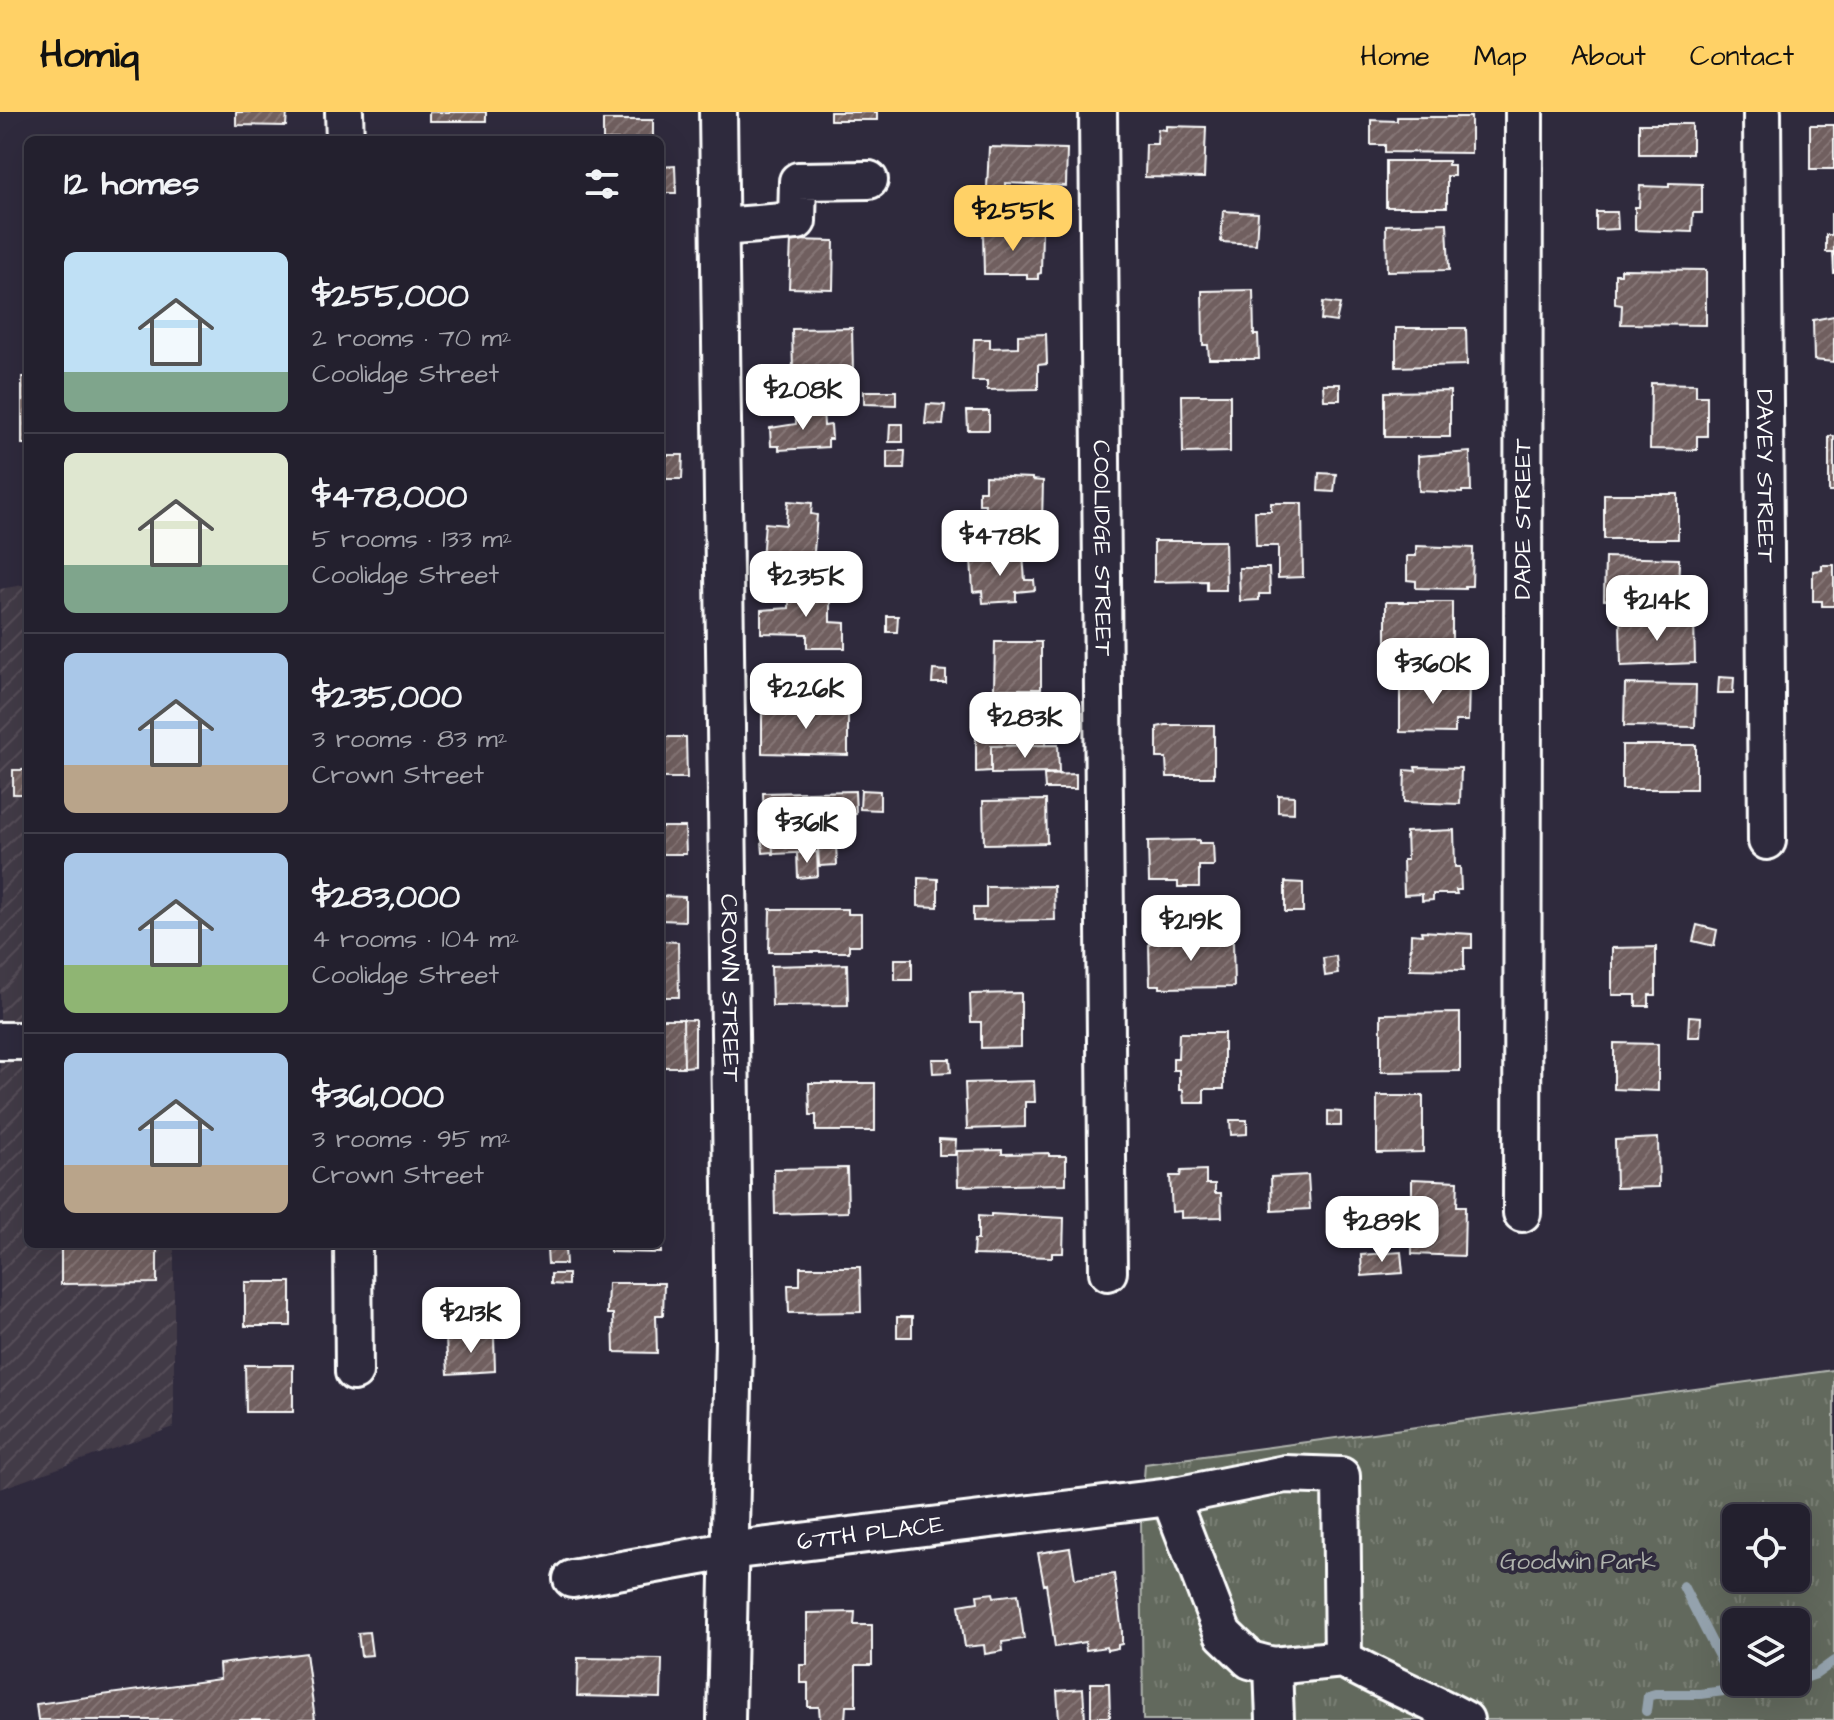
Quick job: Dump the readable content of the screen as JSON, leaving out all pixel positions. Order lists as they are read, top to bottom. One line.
{"streets":{"street":["DAVEY STREET","DADE STREET","COOLIDGE STREET","CROWN STREET","67TH PLACE"]},"crossings":[["CROWN STREET","67TH PLACE"]],"parks":["Goodwin Park"],"page":{"header":"Homiq","nav":["Home","Map","About","Contact"],"heading":"12 homes","price":["$255K","$208K","$478K","$235K","$214K","$360K","$226K","$283K","$361K","$219K","$289K","$213K"],"list":[{"name":"$255,000","note":"2 rooms · 70 m² · Coolidge Street"},{"name":"$478,000","note":"5 rooms · 133 m² · Coolidge Street"},{"name":"$235,000","note":"3 rooms · 83 m² · Crown Street"},{"name":"$283,000","note":"4 rooms · 104 m² · Coolidge Street"},{"name":"$361,000","note":"3 rooms · 95 m² · Crown Street"}]}}
